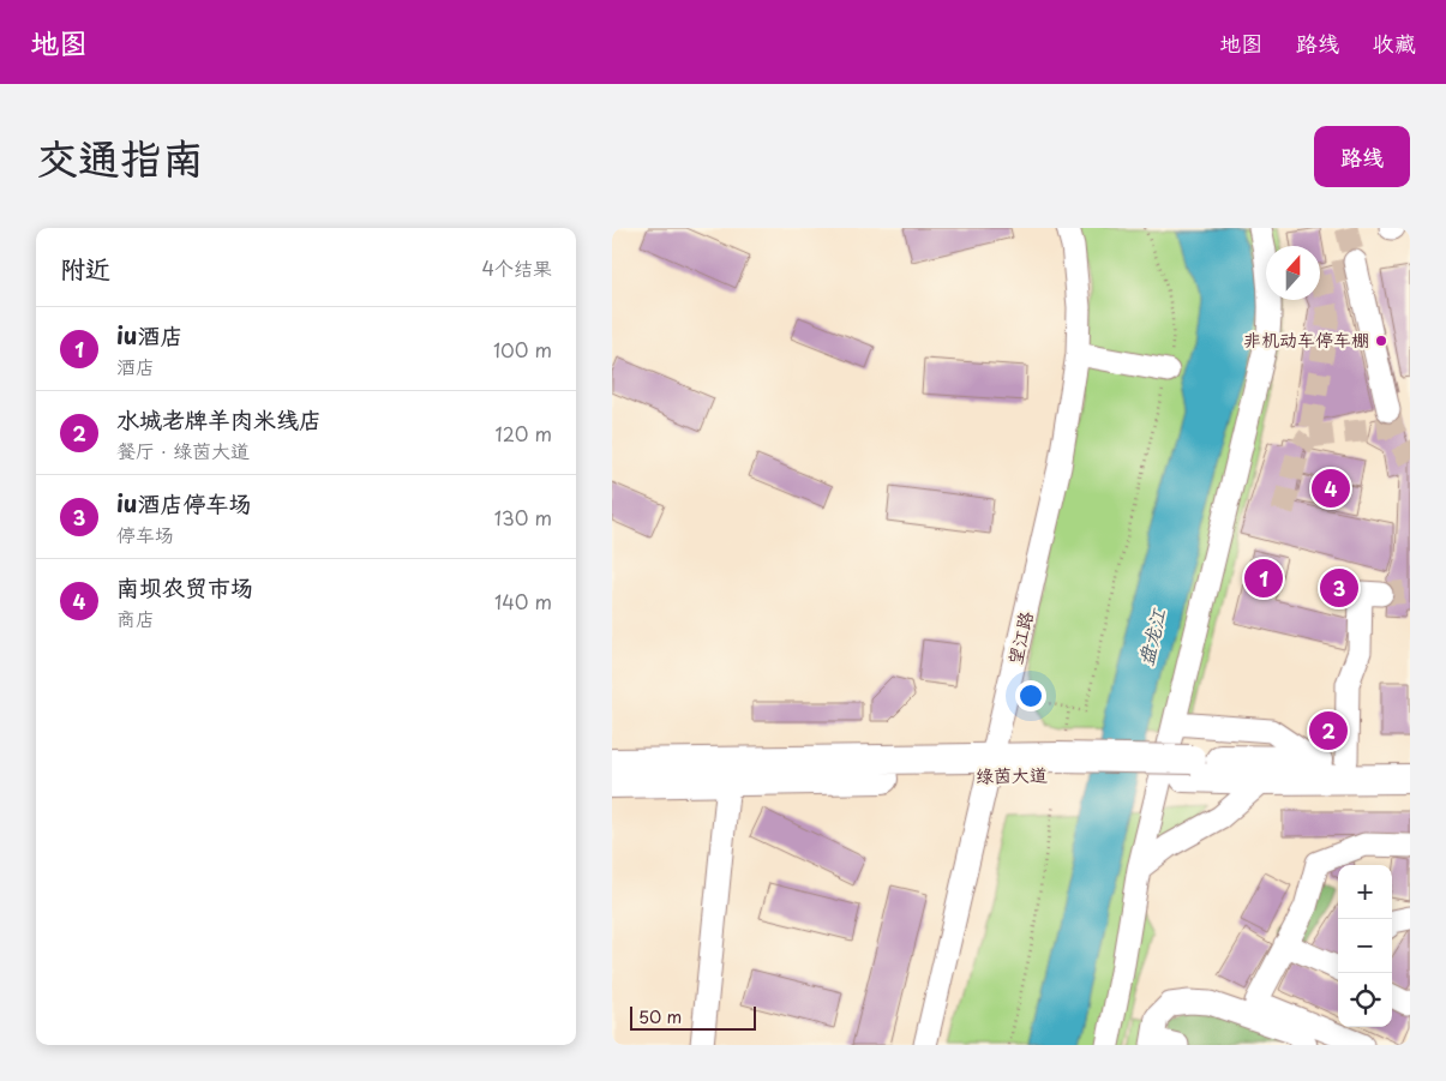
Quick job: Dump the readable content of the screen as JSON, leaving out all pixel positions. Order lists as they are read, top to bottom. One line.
{"streets":{"main road":["绿茵大道"],"street":["望江路"]},"crossings":[["望江路","绿茵大道"]],"water":["盘龙江"],"places":["非机动车停车棚"],"scale_bar":"50 m","north":"top","page":{"header":"地图","nav":["地图","路线","收藏"],"title":"交通指南","buttons":"路线","heading":["附近","4个结果"],"list":[{"mark":"1","name":"iu酒店","note":"酒店","value":"100 m"},{"mark":"2","name":"水城老牌羊肉米线店","note":"餐厅 · 绿茵大道","value":"120 m"},{"mark":"3","name":"iu酒店停车场","note":"停车场","value":"130 m"},{"mark":"4","name":"南坝农贸市场","note":"商店","value":"140 m"}],"pins":["4","1","3","2"],"map_buttons":["+","−"],"scale":"50 m"}}
